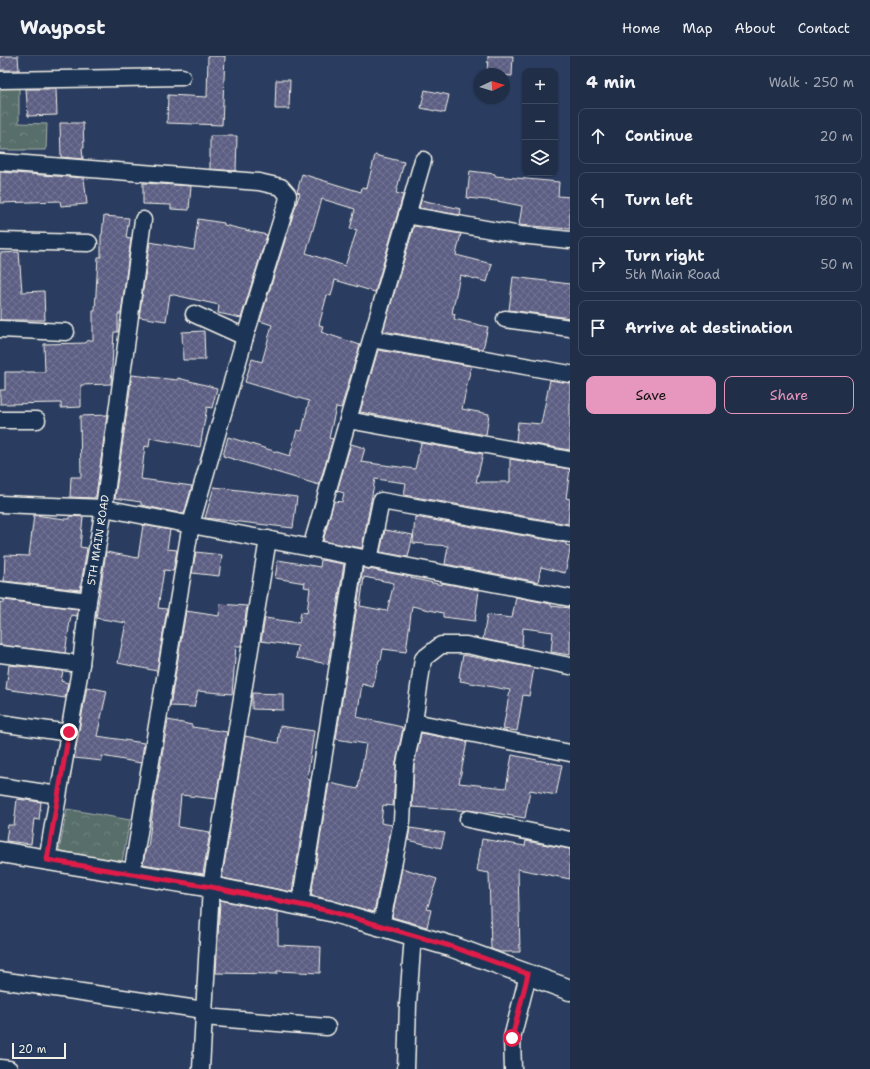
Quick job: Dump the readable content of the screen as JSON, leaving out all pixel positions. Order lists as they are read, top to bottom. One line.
{"streets":{"street":["5TH MAIN ROAD"]},"scale_bar":"20 m","north":"right","page":{"header":"Waypost","nav":["Home","Map","About","Contact"],"heading":["4 min","Walk · 250 m"],"map_buttons":["+","−"],"list":[["Continue","20 m"],["Turn left","180 m"],["Turn right","5th Main Road","50 m"],"Arrive at destination"],"buttons":["Save","Share"],"scale":"20 m"}}
